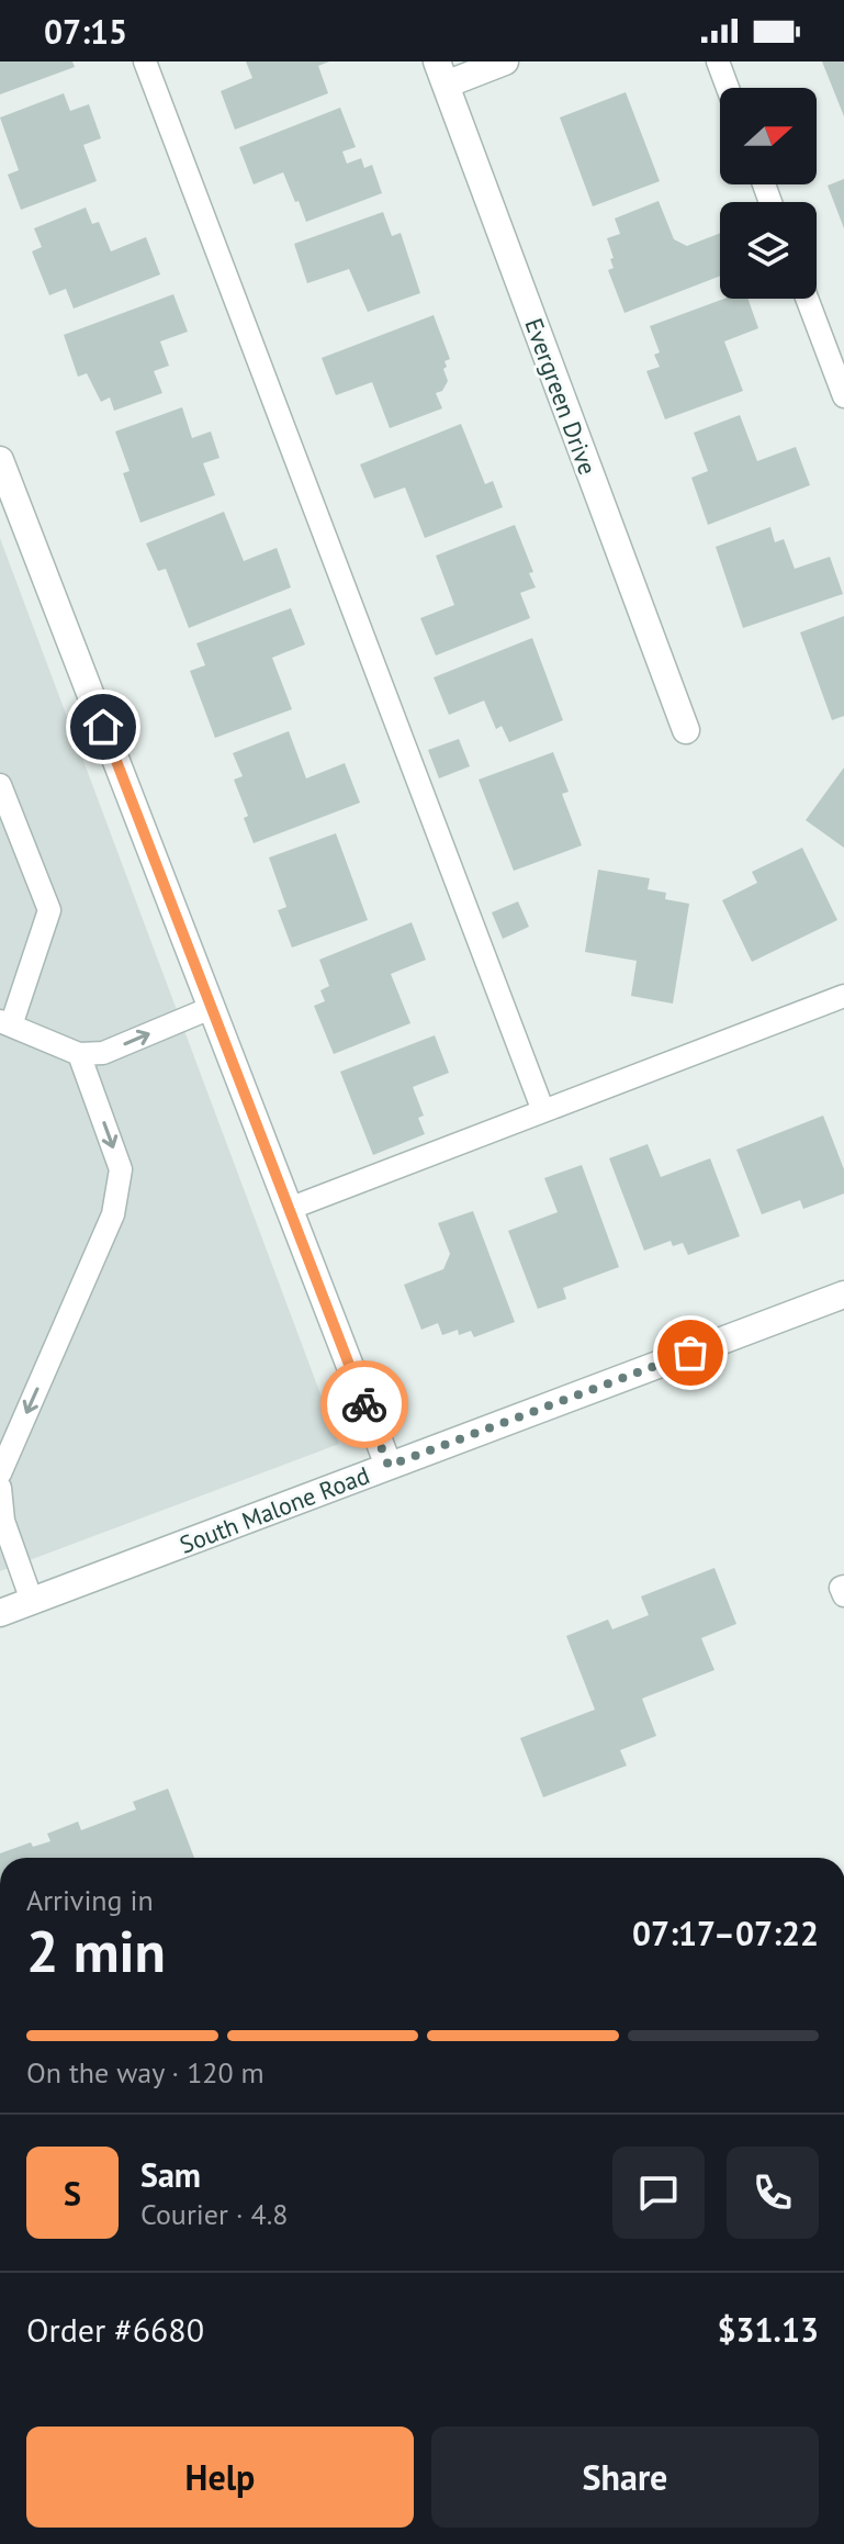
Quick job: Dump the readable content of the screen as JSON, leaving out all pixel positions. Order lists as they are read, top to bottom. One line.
{"streets":{"street":["Evergreen Drive","South Malone Road"]},"north":"right","page":{"status":"07:15","heading":["2 min","Arriving in","07:17–07:22"],"panel":["Sam","Courier · 4.8","Order #6680","$31.13"],"bar":"On the way · 120 m","round":"S","buttons":["Help","Share"]}}
